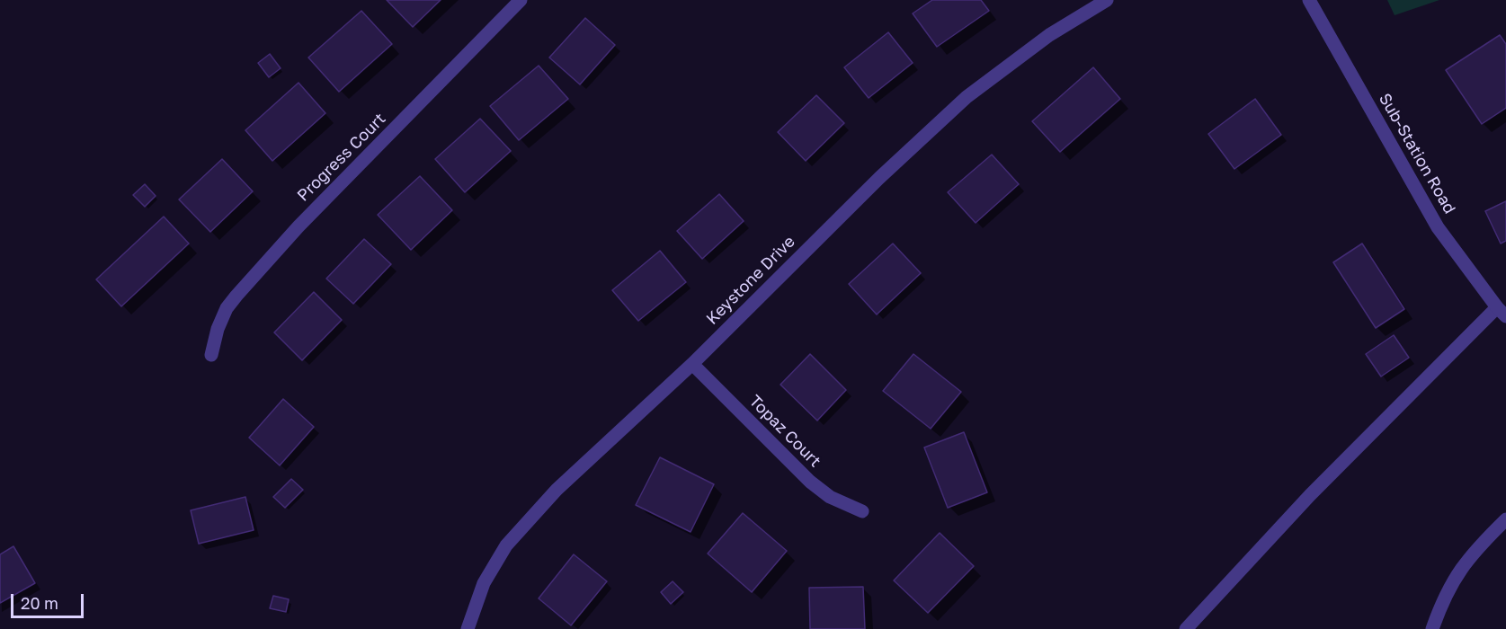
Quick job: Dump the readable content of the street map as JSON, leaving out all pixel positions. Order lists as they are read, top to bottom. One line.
{"streets":{"street":["Sub-Station Road","Progress Court","Keystone Drive","Topaz Court"]},"crossings":[["Keystone Drive","Topaz Court"]],"scale_bar":"20 m"}
